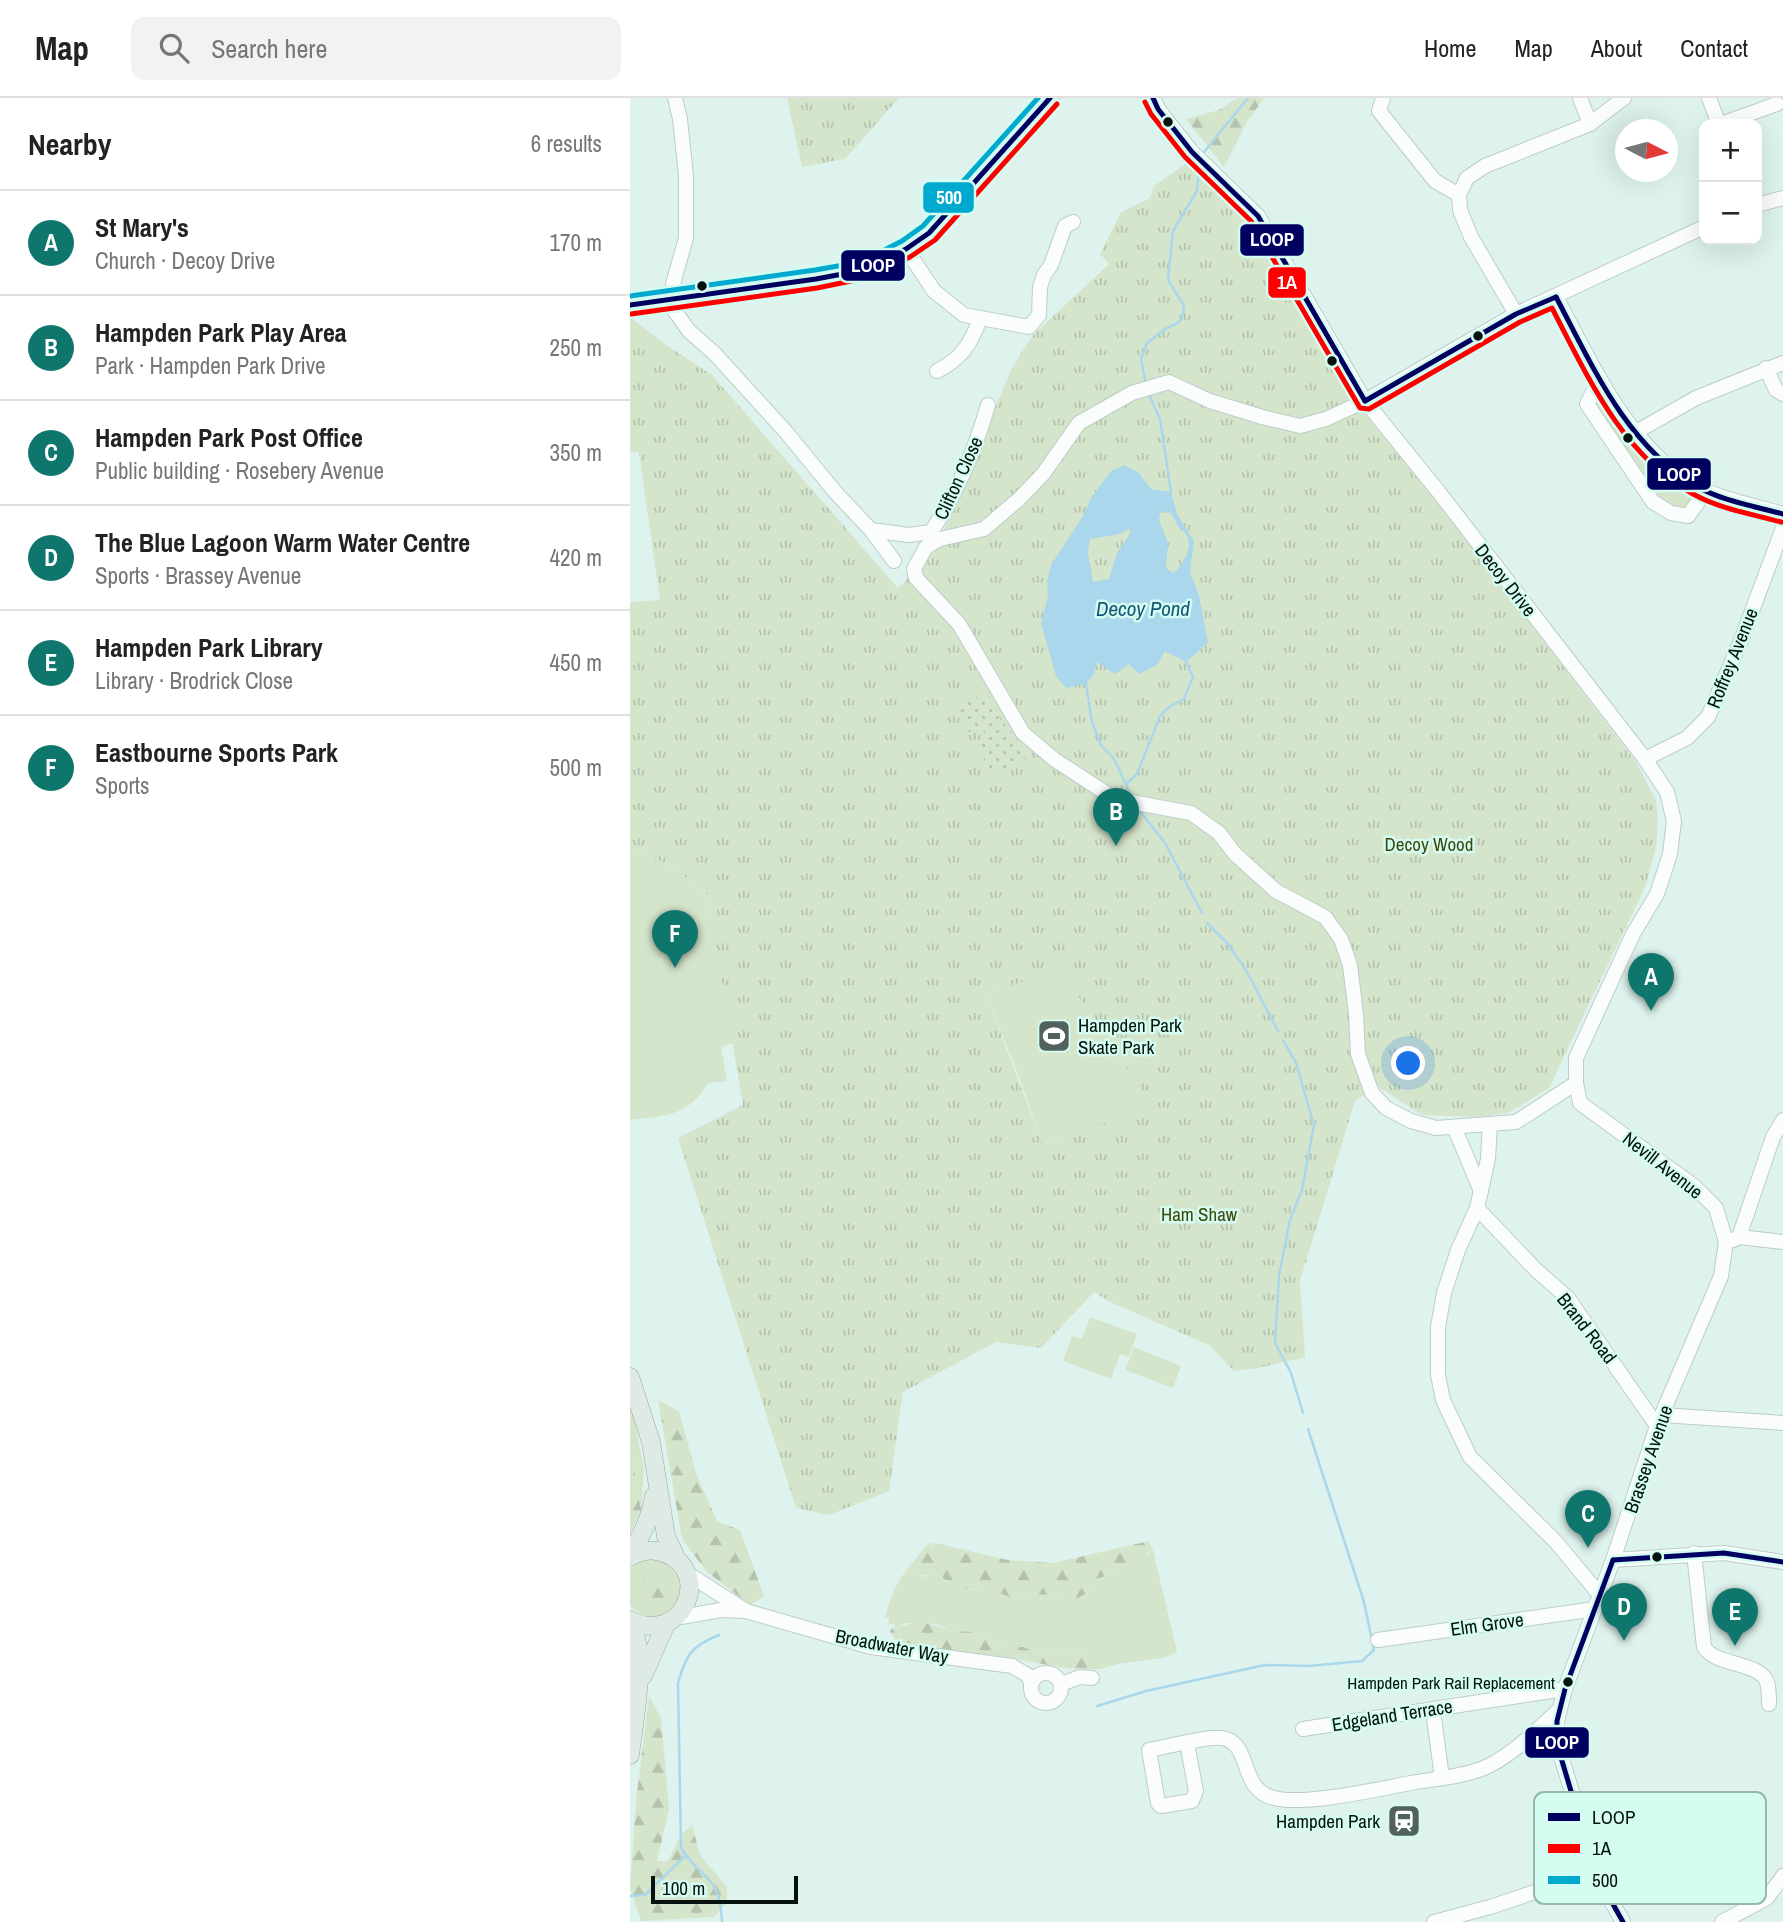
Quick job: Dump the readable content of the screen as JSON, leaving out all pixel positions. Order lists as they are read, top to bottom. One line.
{"streets":{"street":["Clifton Close","Decoy Drive","Roffrey Avenue","Nevill Avenue","Brand Road","Brassey Avenue","Elm Grove","Broadwater Way","Edgeland Terrace"]},"crossings":[["Decoy Drive","Roffrey Avenue"],["Decoy Drive","Nevill Avenue"],["Nevill Avenue","Brassey Avenue"],["Brand Road","Brassey Avenue"],["Brassey Avenue","Elm Grove"],["Brassey Avenue","Edgeland Terrace"]],"water":["Decoy Pond"],"parks":["Decoy Wood","Ham Shaw"],"places":{"sports":["Hampden Park Skate Park"],"other":["Hampden Park Rail Replacement"],"station":["Hampden Park"]},"lines":["transit line LOOP","transit line 500","transit line 1A"],"legend":["LOOP","1A","500"],"scale_bar":"100 m","north":"right","page":{"header":"Map","search":"Search here","nav":["Home","Map","About","Contact"],"heading":["Nearby","6 results"],"map_buttons":["+","−"],"list":[{"mark":"A","name":"St Mary's","note":"Church · Decoy Drive","value":"170 m"},{"mark":"B","name":"Hampden Park Play Area","note":"Park · Hampden Park Drive","value":"250 m"},{"mark":"C","name":"Hampden Park Post Office","note":"Public building · Rosebery Avenue","value":"350 m"},{"mark":"D","name":"The Blue Lagoon Warm Water Centre","note":"Sports · Brassey Avenue","value":"420 m"},{"mark":"E","name":"Hampden Park Library","note":"Library · Brodrick Close","value":"450 m"},{"mark":"F","name":"Eastbourne Sports Park","note":"Sports","value":"500 m"}],"pins":["B","F","A","C","D","E"],"scale":"100 m"}}
